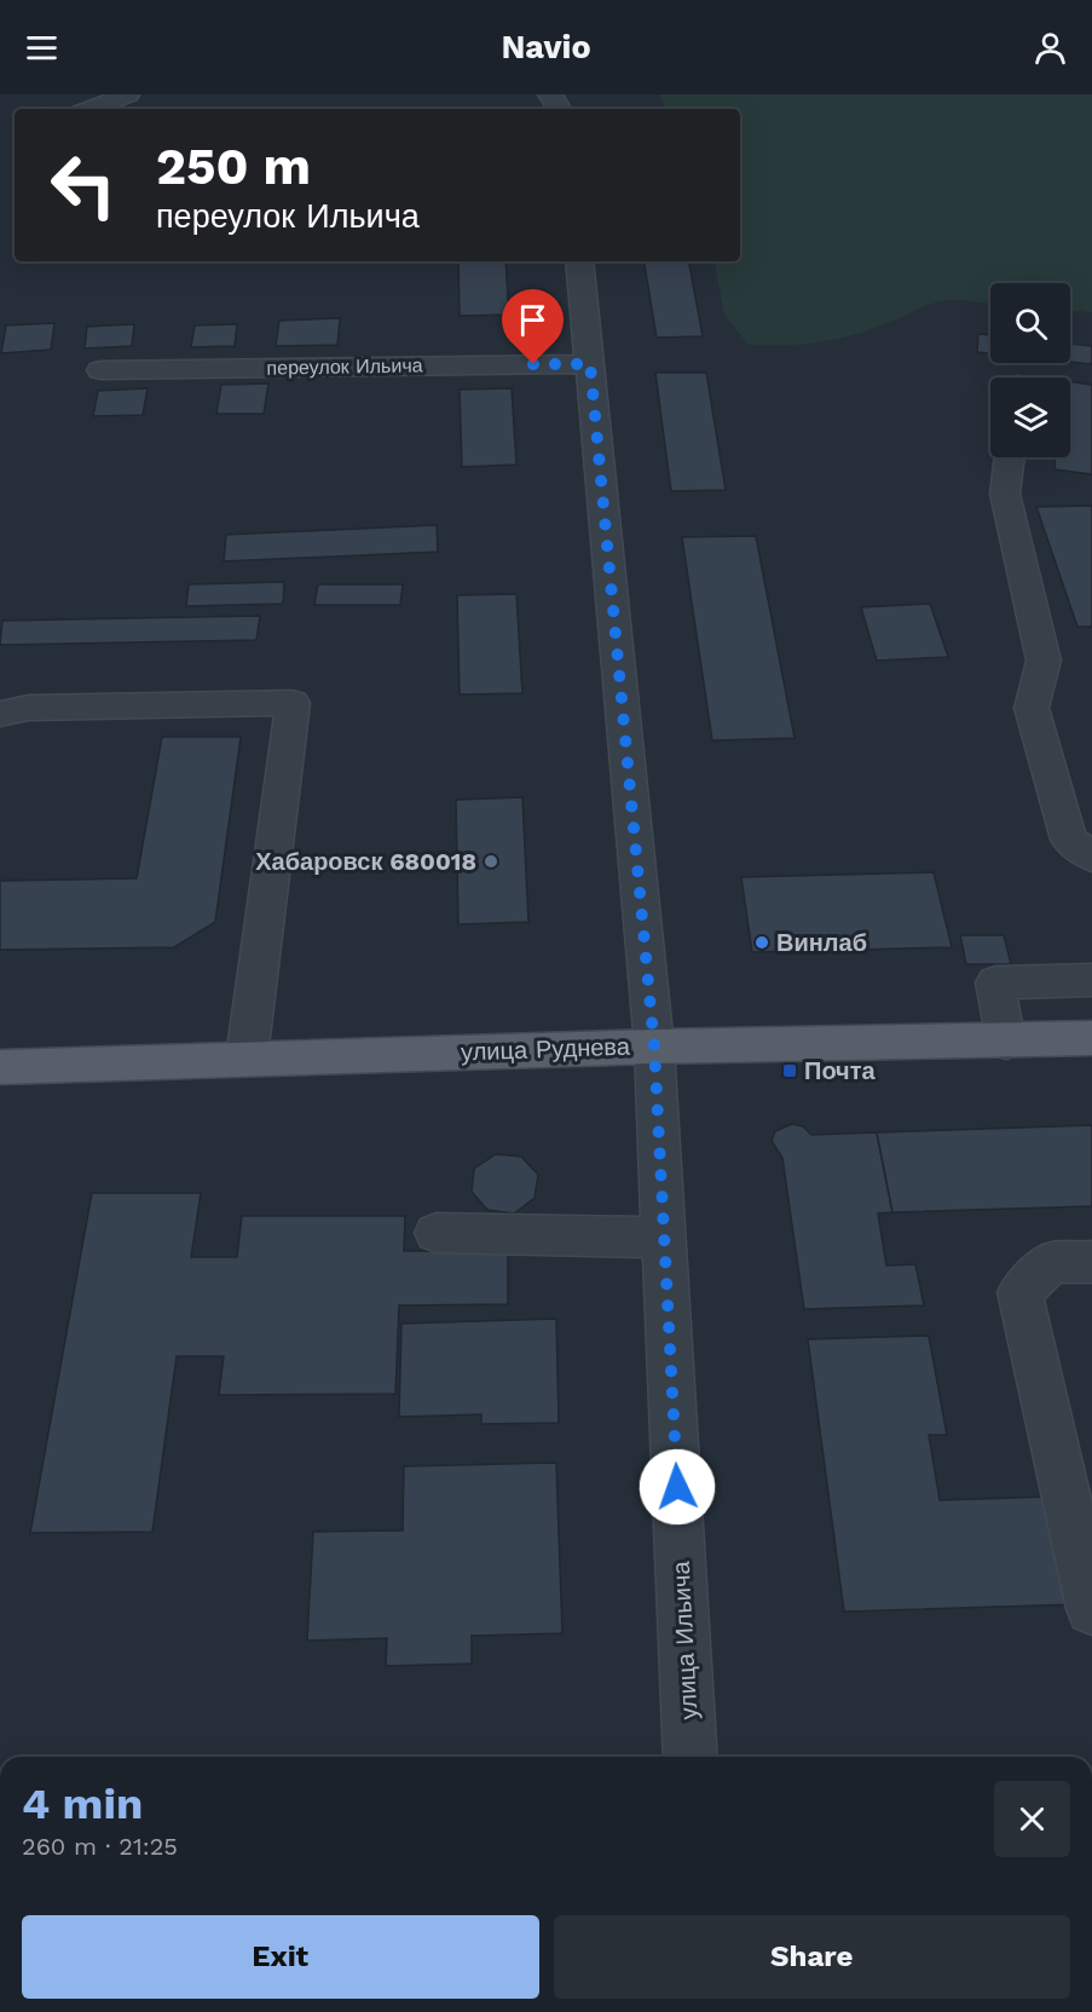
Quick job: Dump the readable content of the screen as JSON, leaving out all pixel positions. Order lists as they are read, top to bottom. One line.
{"streets":{"main road":["улица Руднева"],"street":["переулок Ильича","улица Ильича"]},"crossings":[["переулок Ильича","улица Ильича"],["улица Руднева","улица Ильича"]],"places":{"other":["Хабаровск 680018","Винлаб"],"transit":["Почта"]},"page":{"header":"Navio","turn":["250 m","переулок Ильича"],"heading":["4 min","260 m · 21:25"],"buttons":["Exit","Share"]}}
